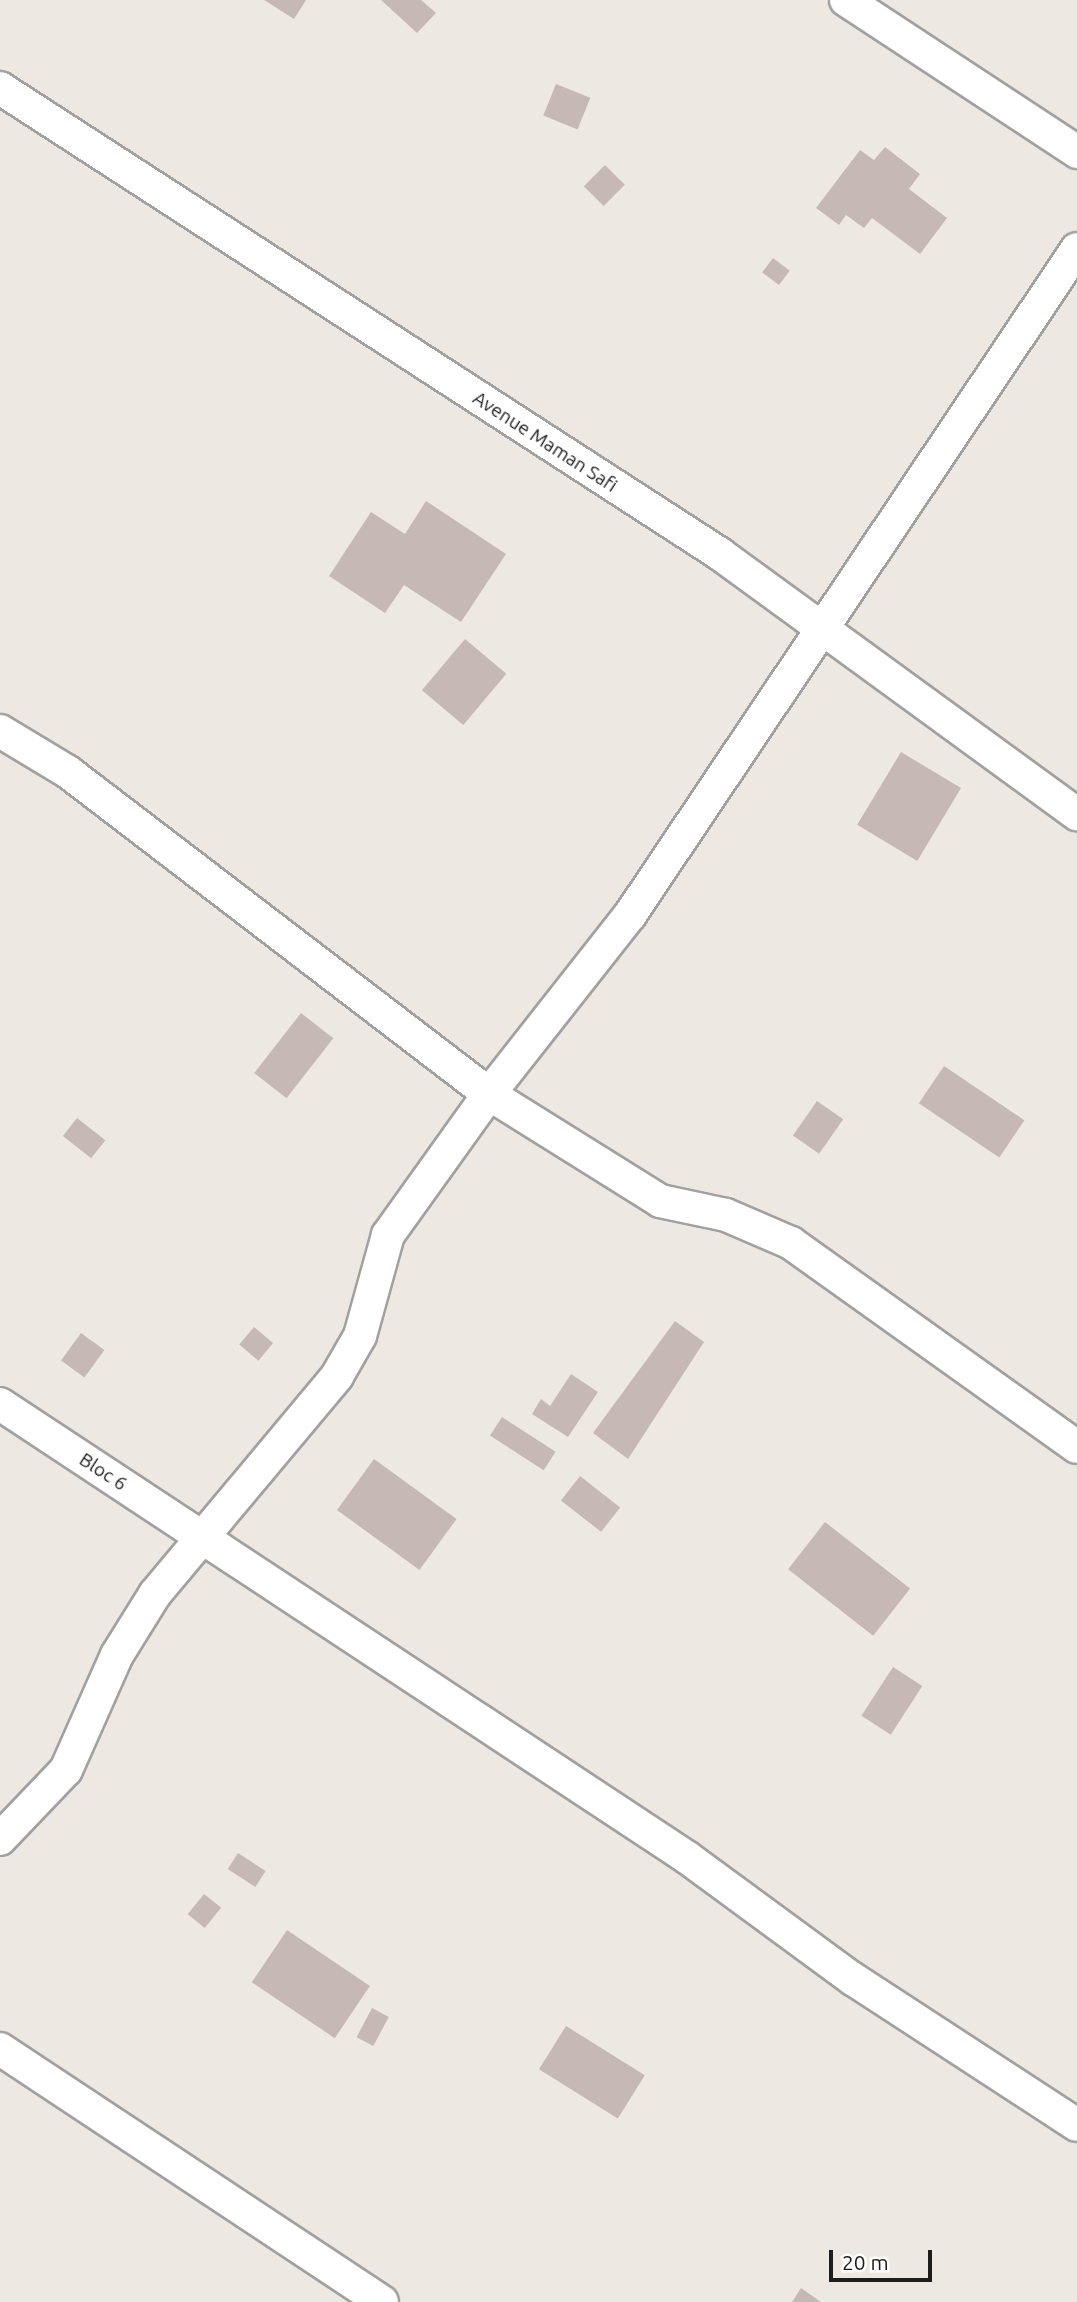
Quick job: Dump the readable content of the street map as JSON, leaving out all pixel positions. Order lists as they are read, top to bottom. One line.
{"streets":{"street":["Avenue Maman Safi","Bloc 6"]},"scale_bar":"20 m"}
